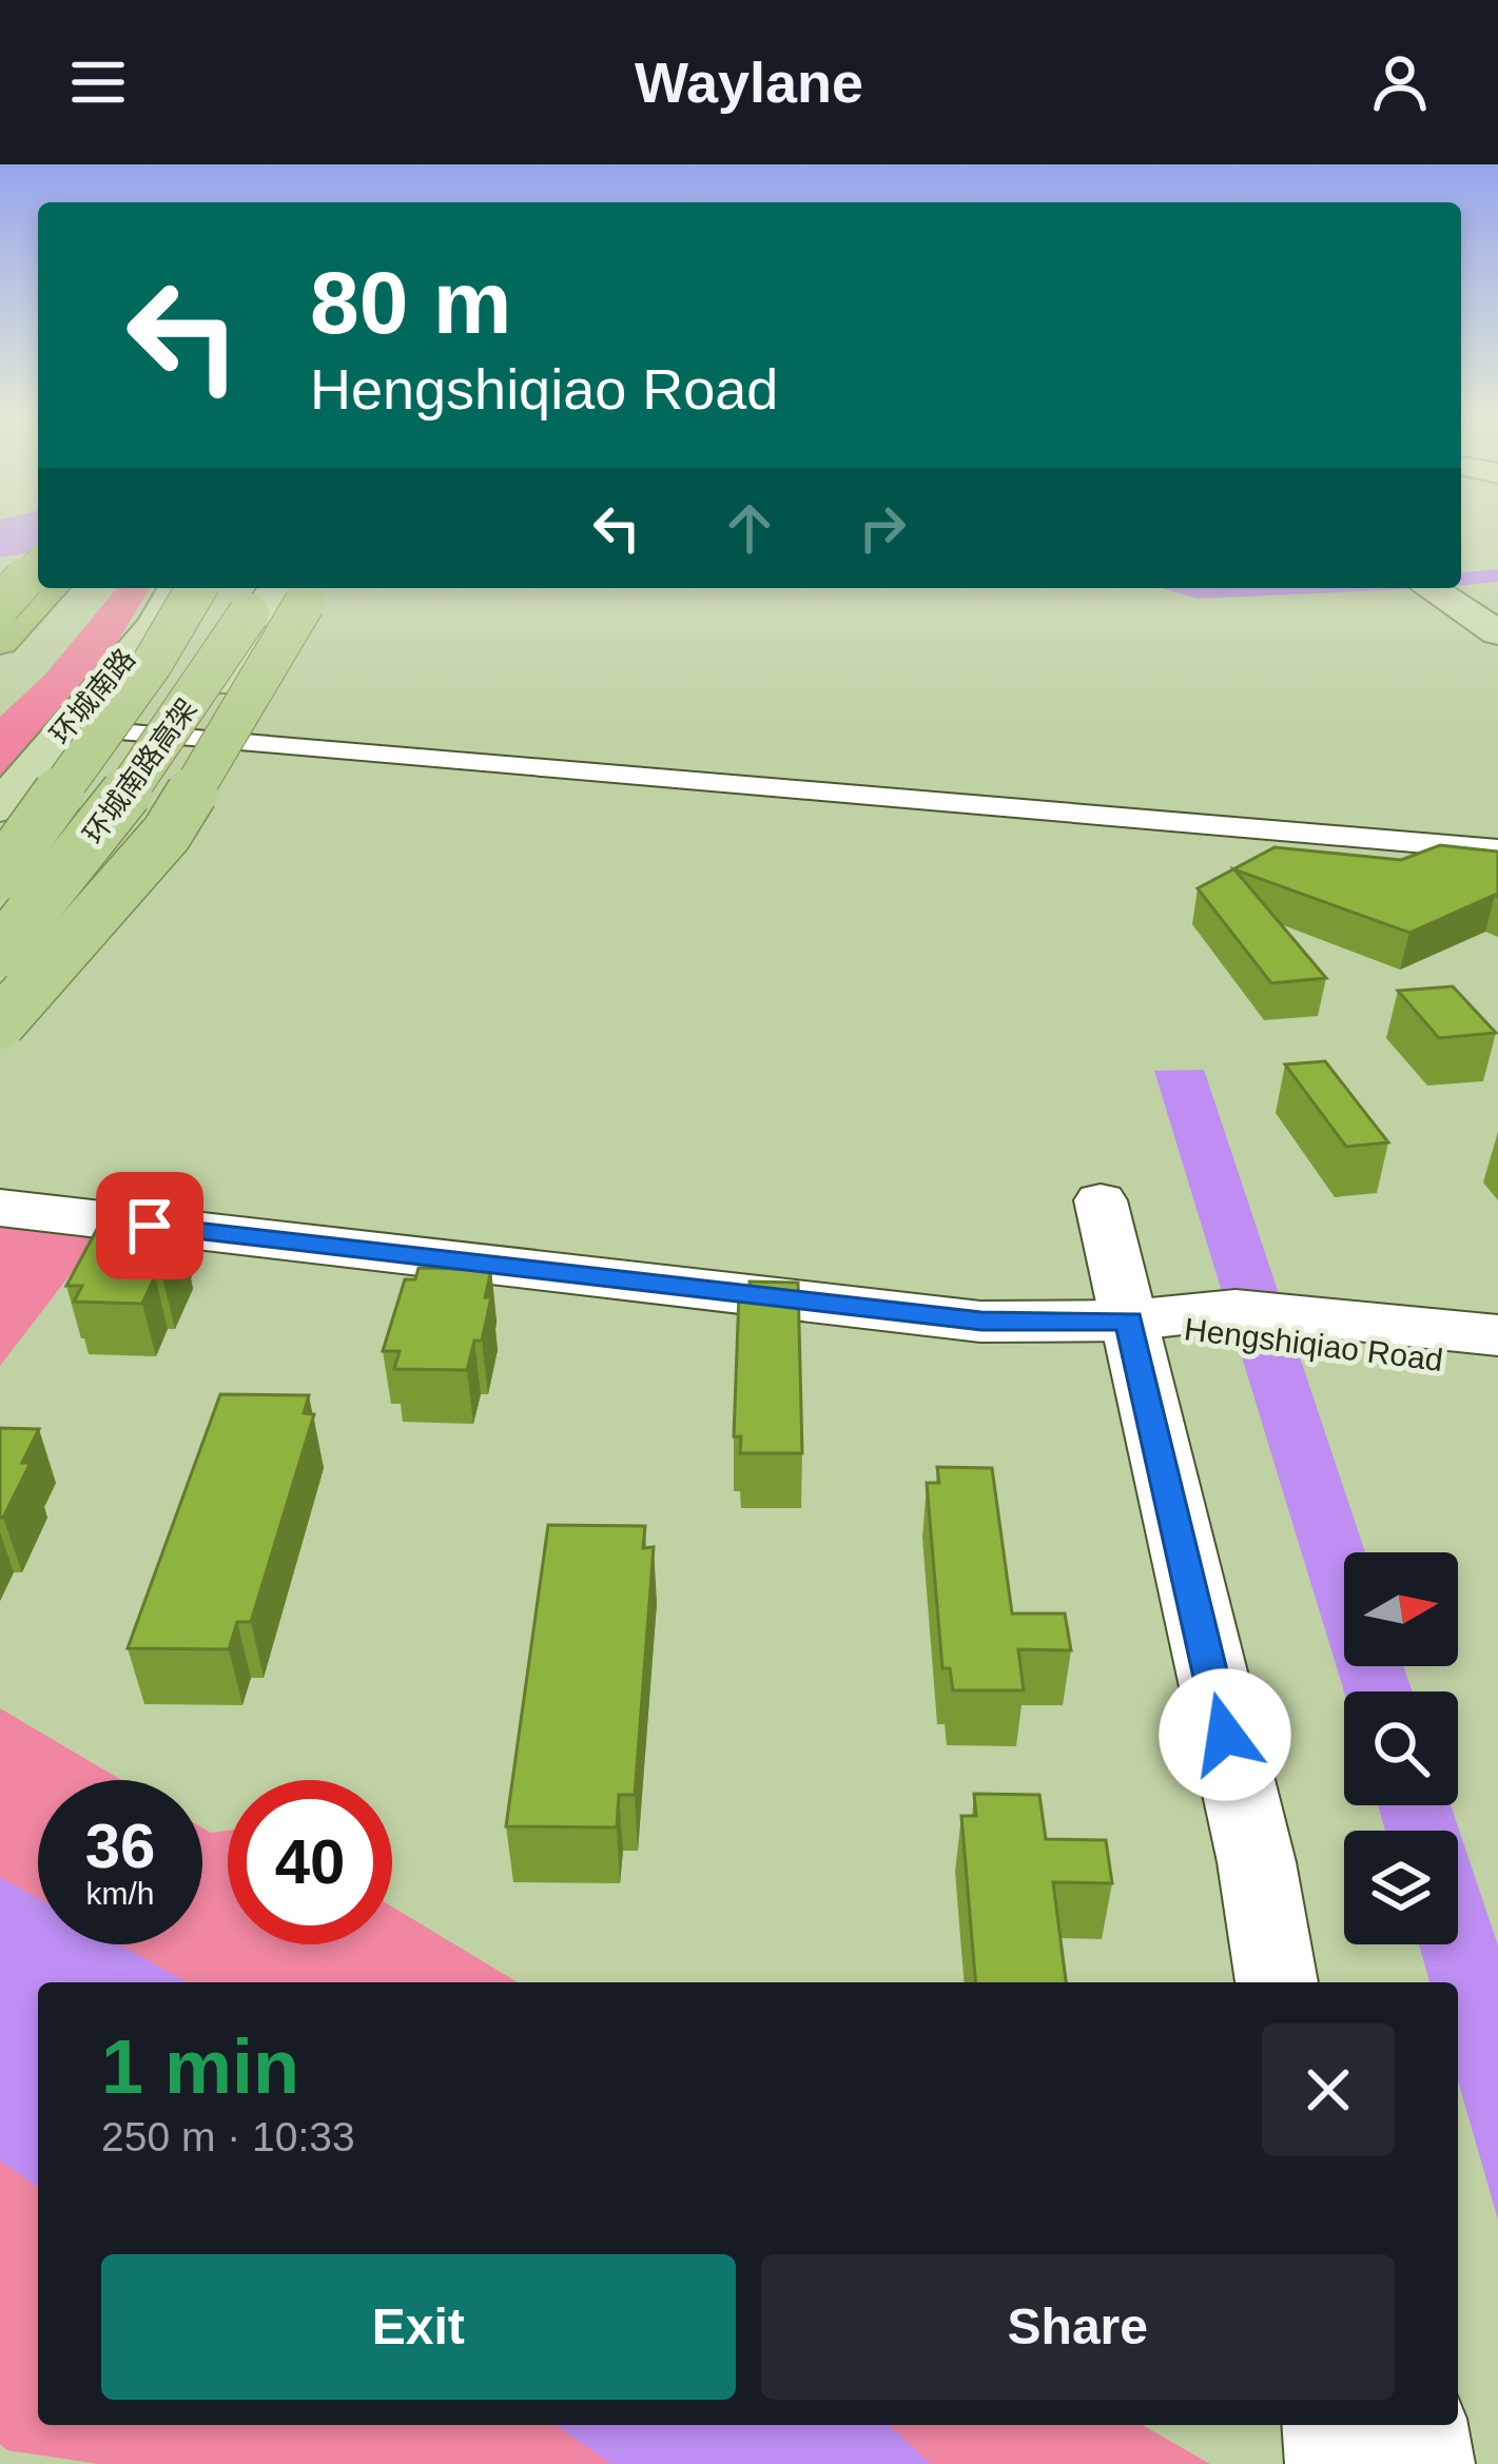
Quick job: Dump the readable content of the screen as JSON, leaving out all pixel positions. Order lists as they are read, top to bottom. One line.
{"streets":{"highway":["环城南路高架"],"main road":["环城南路","Hengshiqiao Road"]},"north":"right","page":{"header":"Waylane","turn":["80 m","Hengshiqiao Road"],"speed":"36 km/h","limit":"40","heading":["1 min","250 m · 10:33"],"buttons":["Exit","Share"]}}
